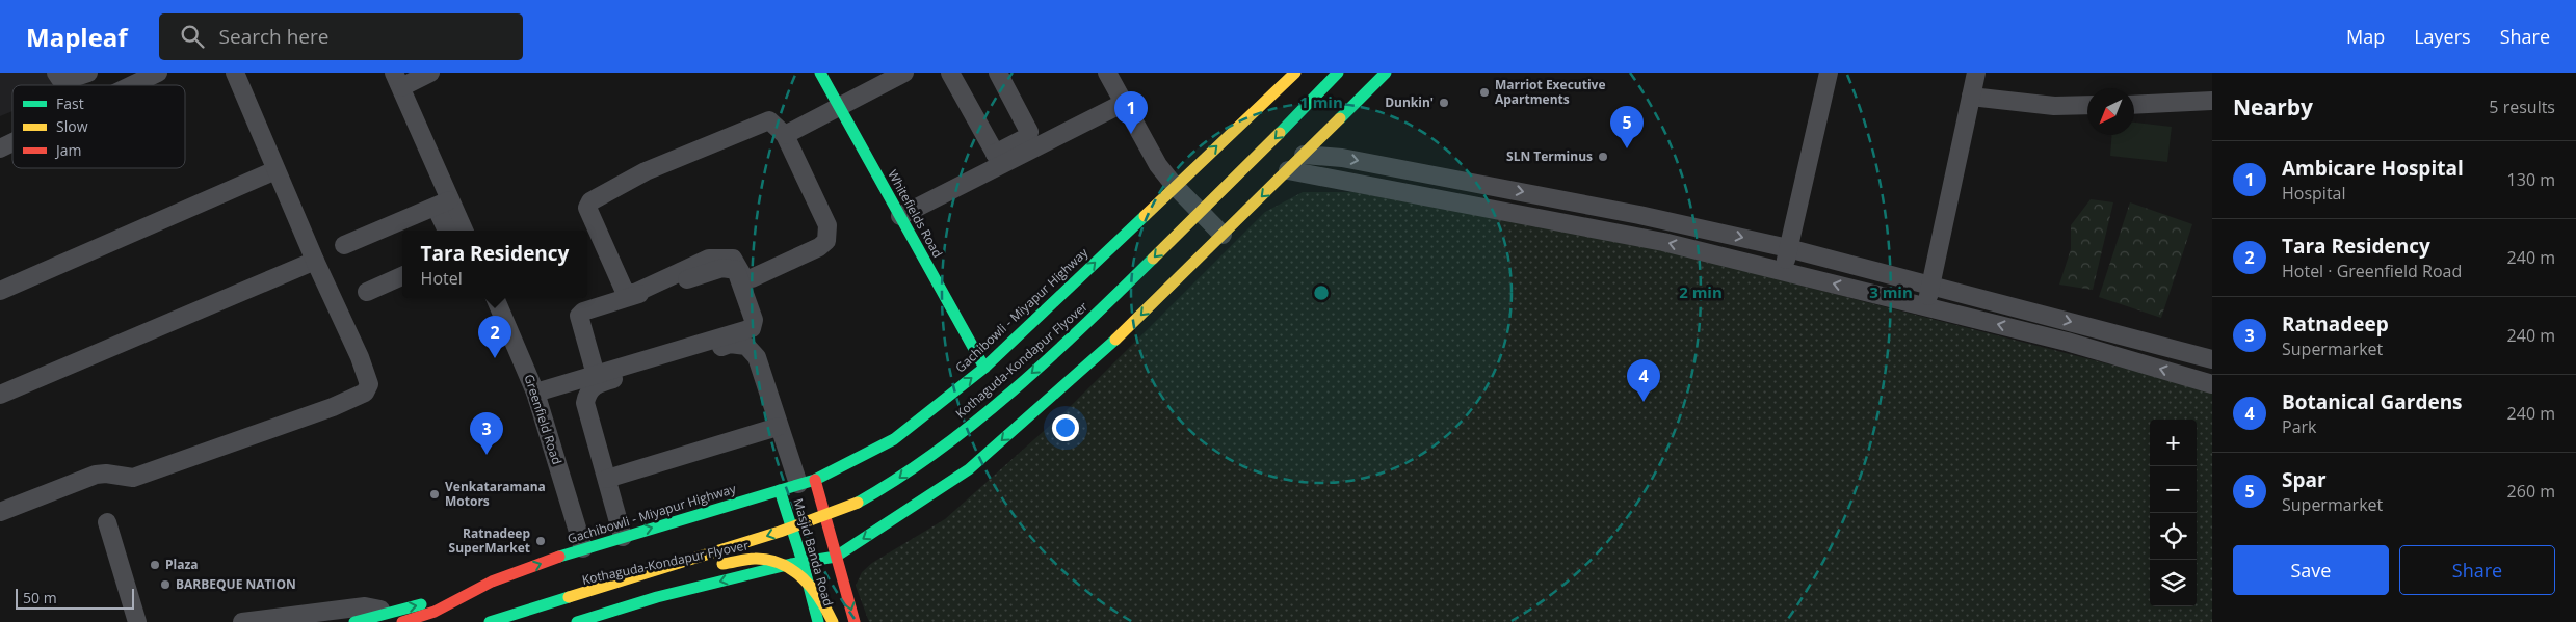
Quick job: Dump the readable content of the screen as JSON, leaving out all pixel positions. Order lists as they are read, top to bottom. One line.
{"streets":{"main road":["Whitefields Road","Gachibowli - Miyapur Highway","Kothaguda-Kondapur Flyover","Masjid Banda Road"],"street":["Greenfield Road"]},"crossings":[["Whitefields Road","Gachibowli - Miyapur Highway"],["Gachibowli - Miyapur Highway","Greenfield Road"],["Gachibowli - Miyapur Highway","Masjid Banda Road"]],"places":["Marriot Executive Apartments","Dunkin'","SLN Terminus","Venkataramana Motors","Ratnadeep SuperMarket","Plaza","BARBEQUE NATION"],"legend":["Fast","Slow","Jam"],"scale_bar":"50 m","north":"bottom left","page":{"header":"Mapleaf","search":"Search here","nav":["Map","Layers","Share"],"heading":["Nearby","5 results"],"pins":["1","5","2","4","3"],"list":[{"mark":"1","name":"Ambicare Hospital","note":"Hospital","value":"130 m"},{"mark":"2","name":"Tara Residency","note":"Hotel · Greenfield Road","value":"240 m"},{"mark":"3","name":"Ratnadeep","note":"Supermarket","value":"240 m"},{"mark":"4","name":"Botanical Gardens","note":"Park","value":"240 m"},{"mark":"5","name":"Spar","note":"Supermarket","value":"260 m"}],"popup":["Tara Residency","Hotel"],"map_buttons":["+","−"],"buttons":["Save","Share"],"scale":"50 m"},"rings":["1 min","2 min","3 min"]}
